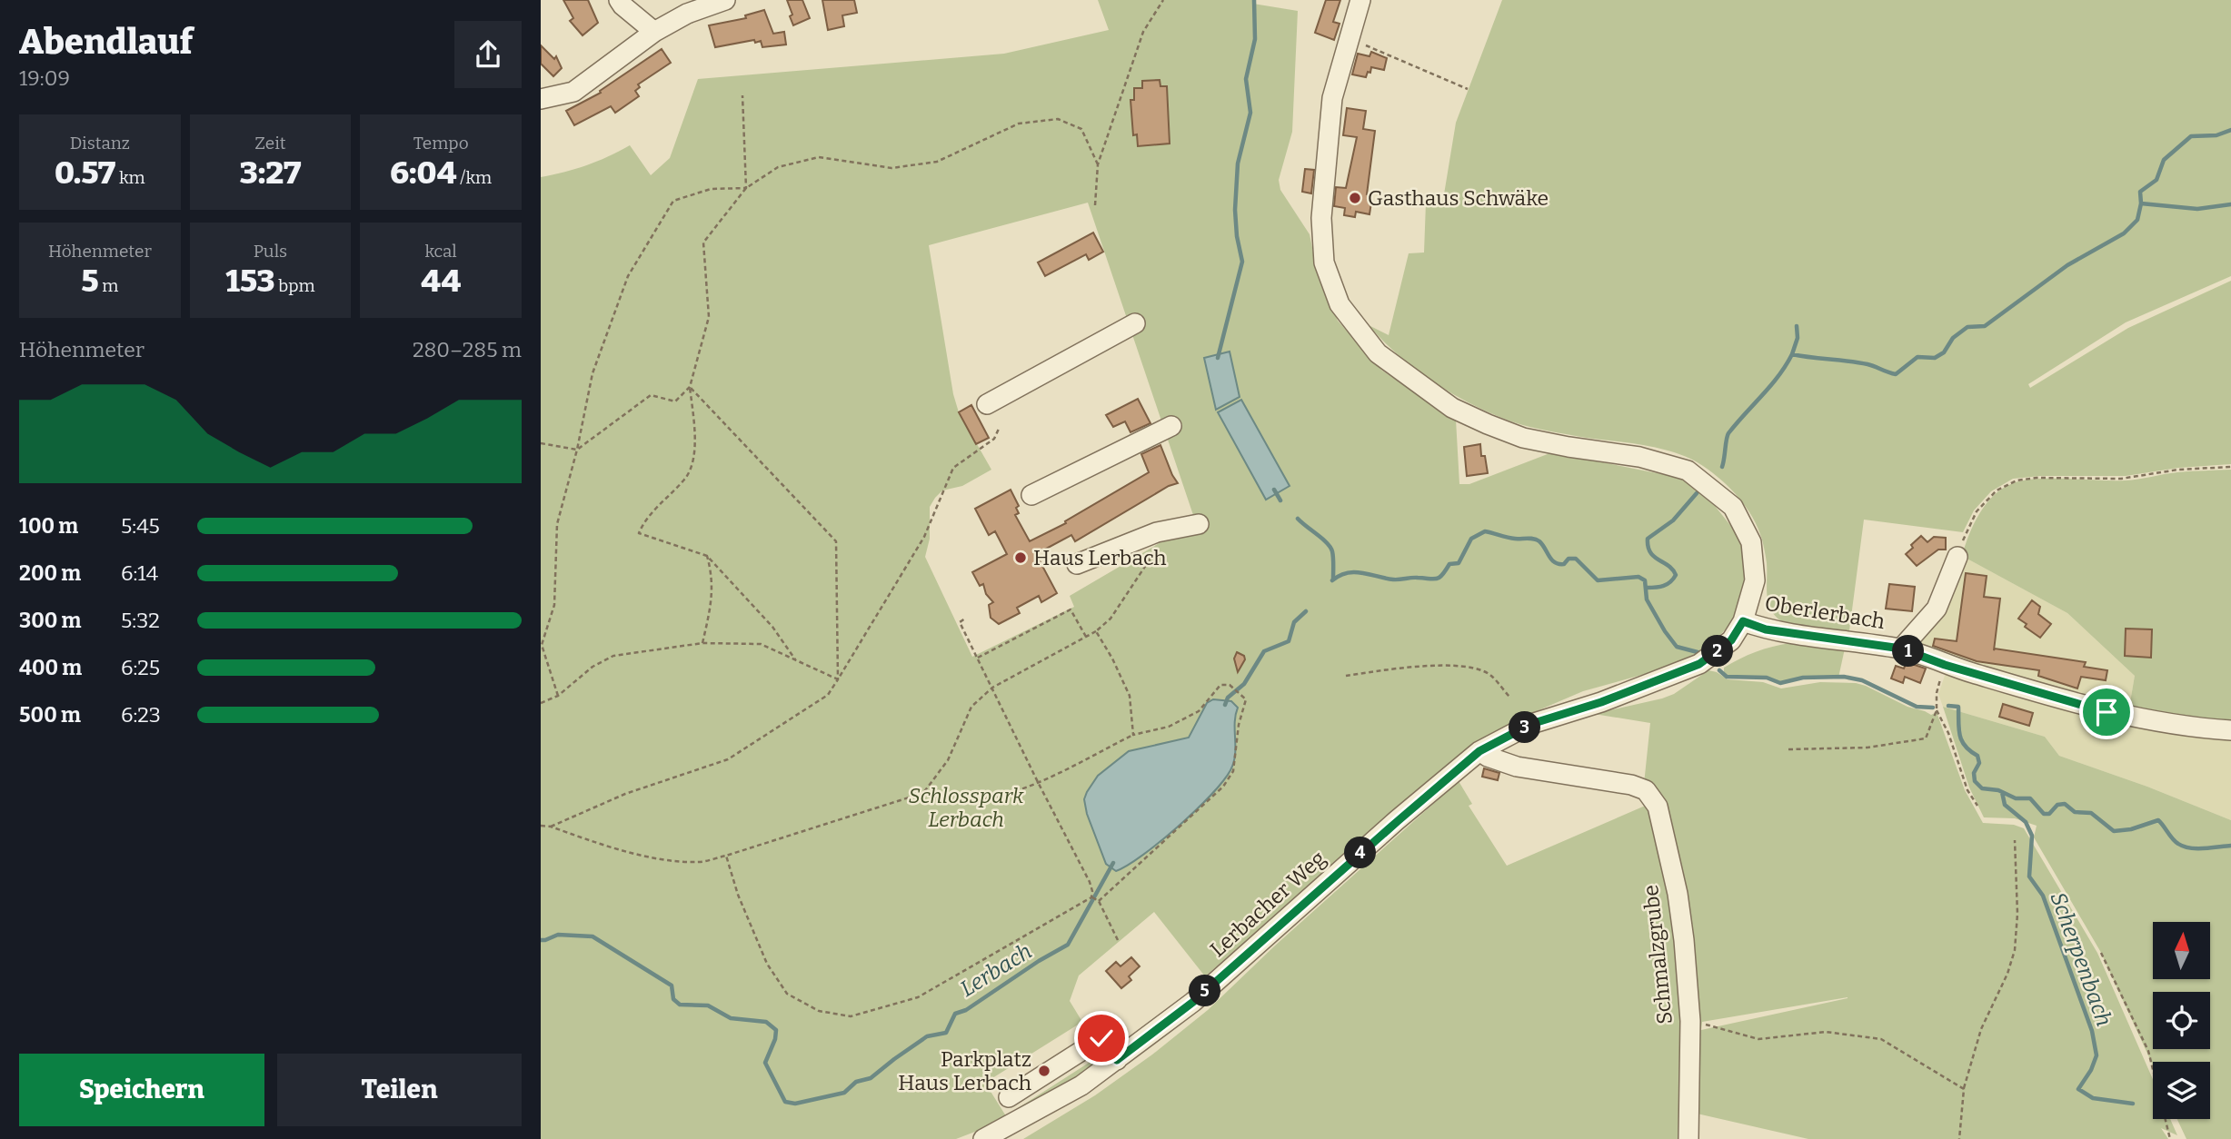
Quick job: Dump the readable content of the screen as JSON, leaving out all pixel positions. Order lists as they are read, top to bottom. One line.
{"streets":{"street":["Oberlerbach","Lerbacher Weg","Schmalzgrube"]},"crossings":[["Oberlerbach","Lerbacher Weg"],["Lerbacher Weg","Schmalzgrube"]],"water":["Scherpenbach","Lerbach"],"parks":["Schlosspark Lerbach"],"places":["Gasthaus Schwäke","Haus Lerbach","Parkplatz Haus Lerbach"],"north":"top","page":{"heading":["Abendlauf","19:09"],"stats":[["Distanz","0.57 km"],["Zeit","3:27"],["Tempo","6:04 /km"],["Höhenmeter","5 m"],["Puls","153 bpm"],["kcal","44"]],"chart":["Höhenmeter","280–285 m"],"list":[{"name":"100 m","note":"5:45"},{"name":"200 m","note":"6:14"},{"name":"300 m","note":"5:32"},{"name":"400 m","note":"6:25"},{"name":"500 m","note":"6:23"}],"pins":["1","2","3","4","5"],"buttons":["Speichern","Teilen"]}}
